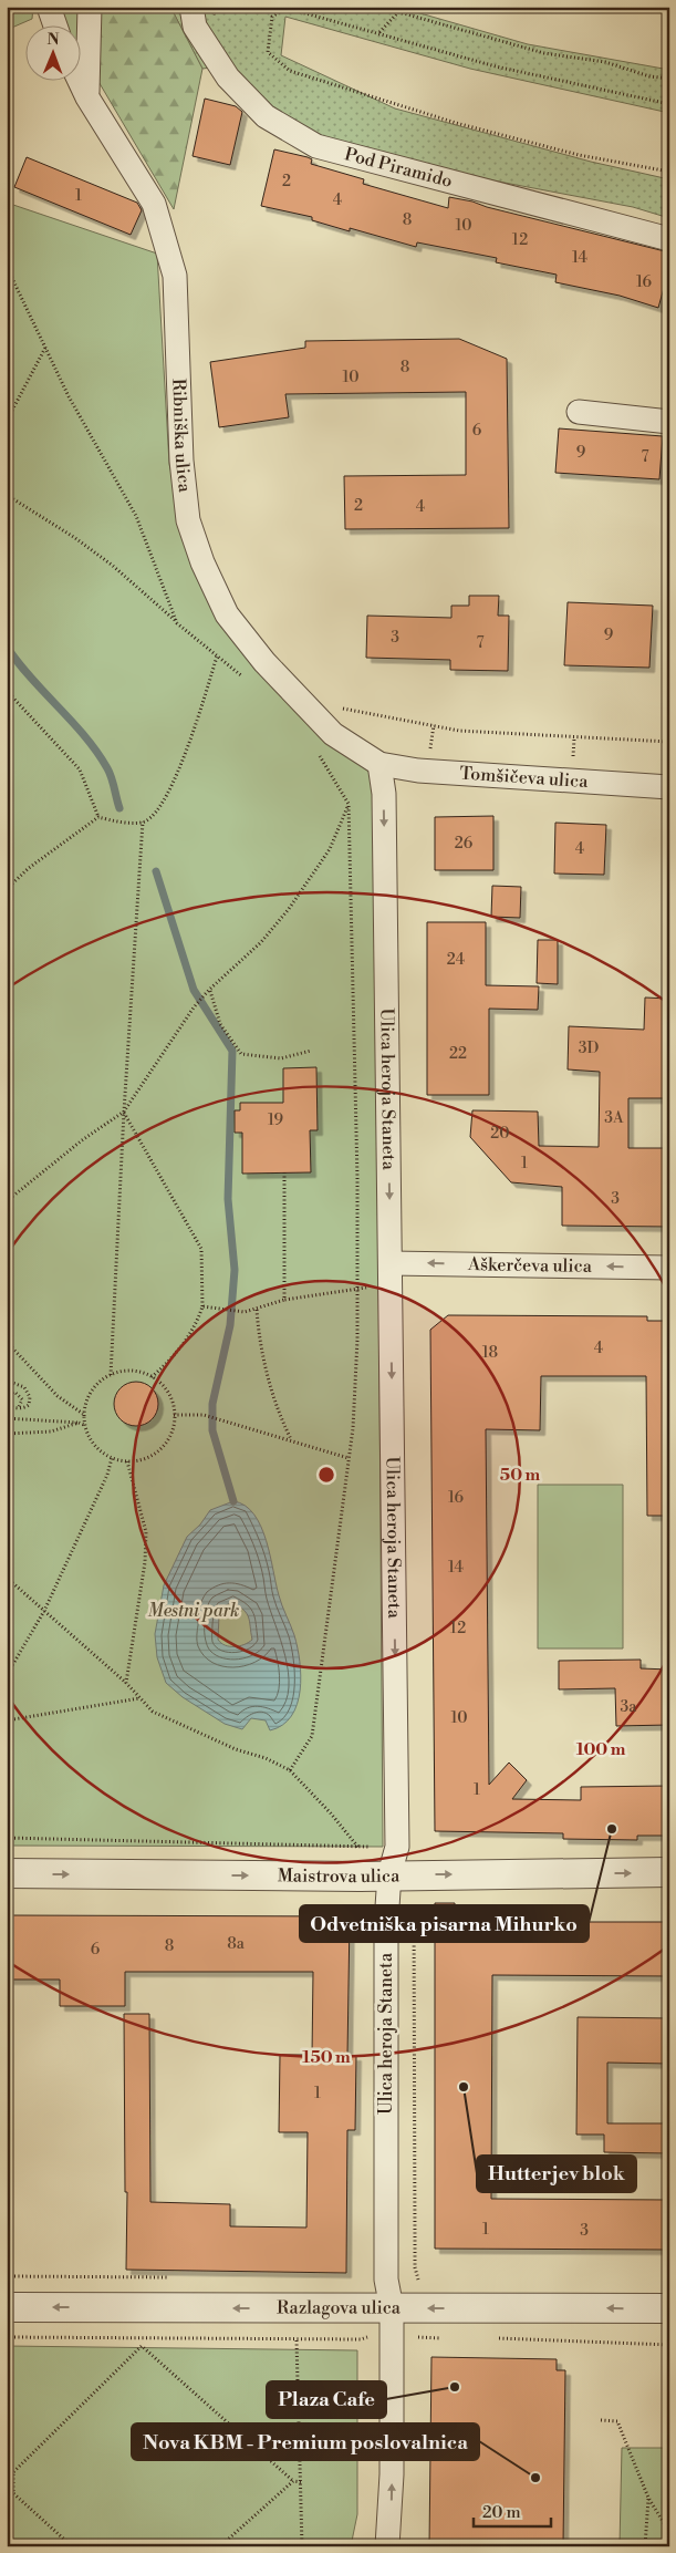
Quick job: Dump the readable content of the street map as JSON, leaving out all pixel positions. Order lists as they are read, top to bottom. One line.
{"streets":{"street":["Pod Piramido","Ribniška ulica","Tomšičeva ulica","Ulica heroja Staneta","Aškerčeva ulica","Maistrova ulica","Razlagova ulica"]},"crossings":[["Ribniška ulica","Tomšičeva ulica"],["Ribniška ulica","Ulica heroja Staneta"],["Tomšičeva ulica","Ulica heroja Staneta"],["Ulica heroja Staneta","Aškerčeva ulica"],["Ulica heroja Staneta","Maistrova ulica"],["Ulica heroja Staneta","Razlagova ulica"]],"one_way":["Aškerčeva ulica","Maistrova ulica","Razlagova ulica"],"parks":["Mestni park"],"places":["Odvetniška pisarna Mihurko","Hutterjev blok","Plaza Cafe","Nova KBM - Premium poslovalnica"],"house_numbers":["2","1","4","8","10","12","14","16","8","10","6","9","7","2","4","9","3","7","26","4","24","3D","22","3A","19","20","1","3","4","18","16","14","12","3a","10","1","8a","8","6","1","1","3"],"scale_bar":"20 m","north":"top","rings":["50 m","100 m","150 m"]}
